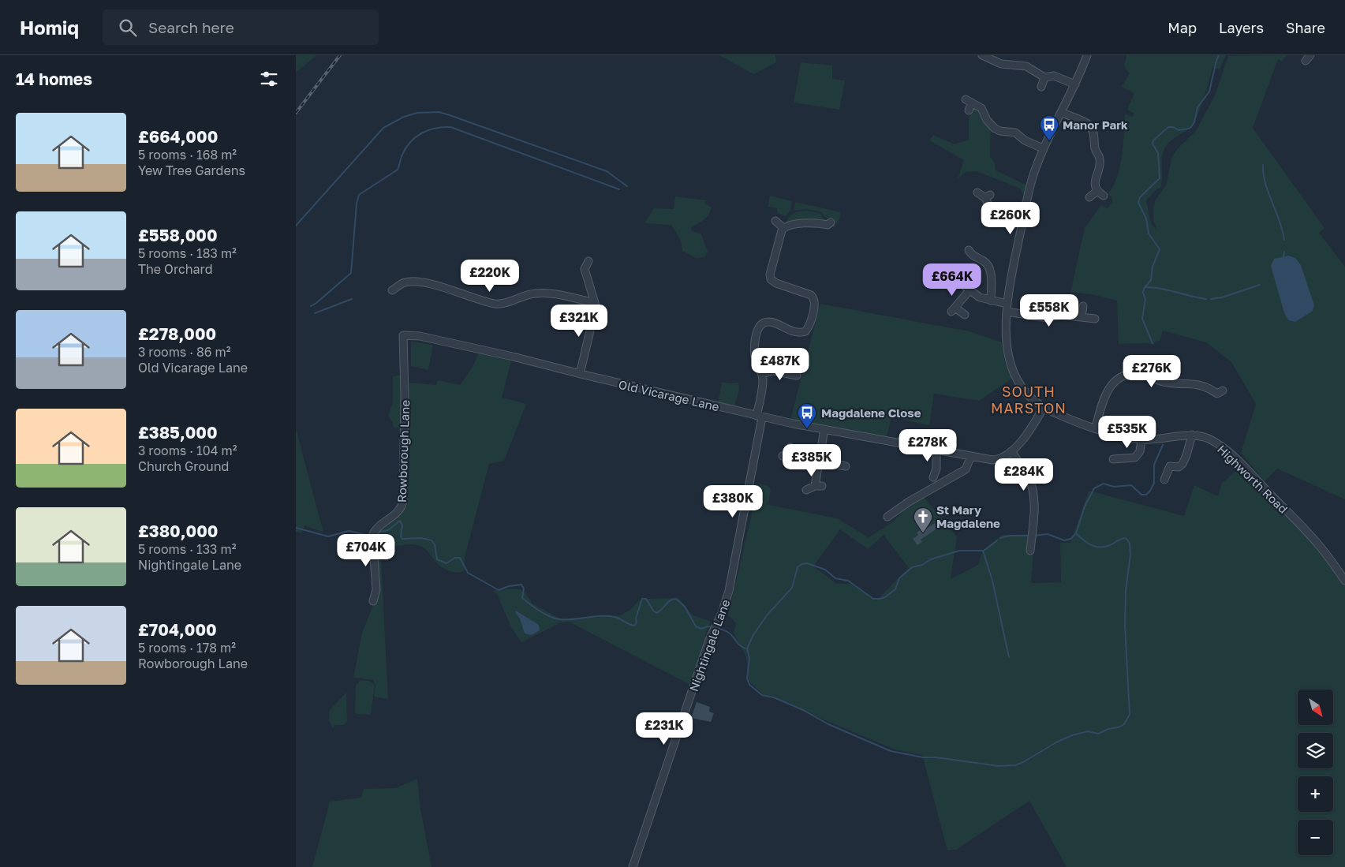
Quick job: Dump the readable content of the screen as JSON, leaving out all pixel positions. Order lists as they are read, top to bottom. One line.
{"streets":{"street":["Old Vicarage Lane","Rowborough Lane","Highworth Road","Nightingale Lane"]},"crossings":[["Old Vicarage Lane","Rowborough Lane"],["Old Vicarage Lane","Highworth Road"],["Old Vicarage Lane","Nightingale Lane"]],"districts":["SOUTH MARSTON"],"places":{"bus stop":["Manor Park","Magdalene Close"],"church":["St Mary Magdalene"]},"north":"bottom right","page":{"header":"Homiq","search":"Search here","nav":["Map","Layers","Share"],"heading":"14 homes","list":[{"name":"£664,000","note":"5 rooms · 168 m² · Yew Tree Gardens"},{"name":"£558,000","note":"5 rooms · 183 m² · The Orchard"},{"name":"£278,000","note":"3 rooms · 86 m² · Old Vicarage Lane"},{"name":"£385,000","note":"3 rooms · 104 m² · Church Ground"},{"name":"£380,000","note":"5 rooms · 133 m² · Nightingale Lane"},{"name":"£704,000","note":"5 rooms · 178 m² · Rowborough Lane"}],"price":["£260K","£220K","£664K","£558K","£321K","£487K","£276K","£535K","£278K","£385K","£284K","£380K","£704K","£231K"],"map_buttons":["+","−"]}}
